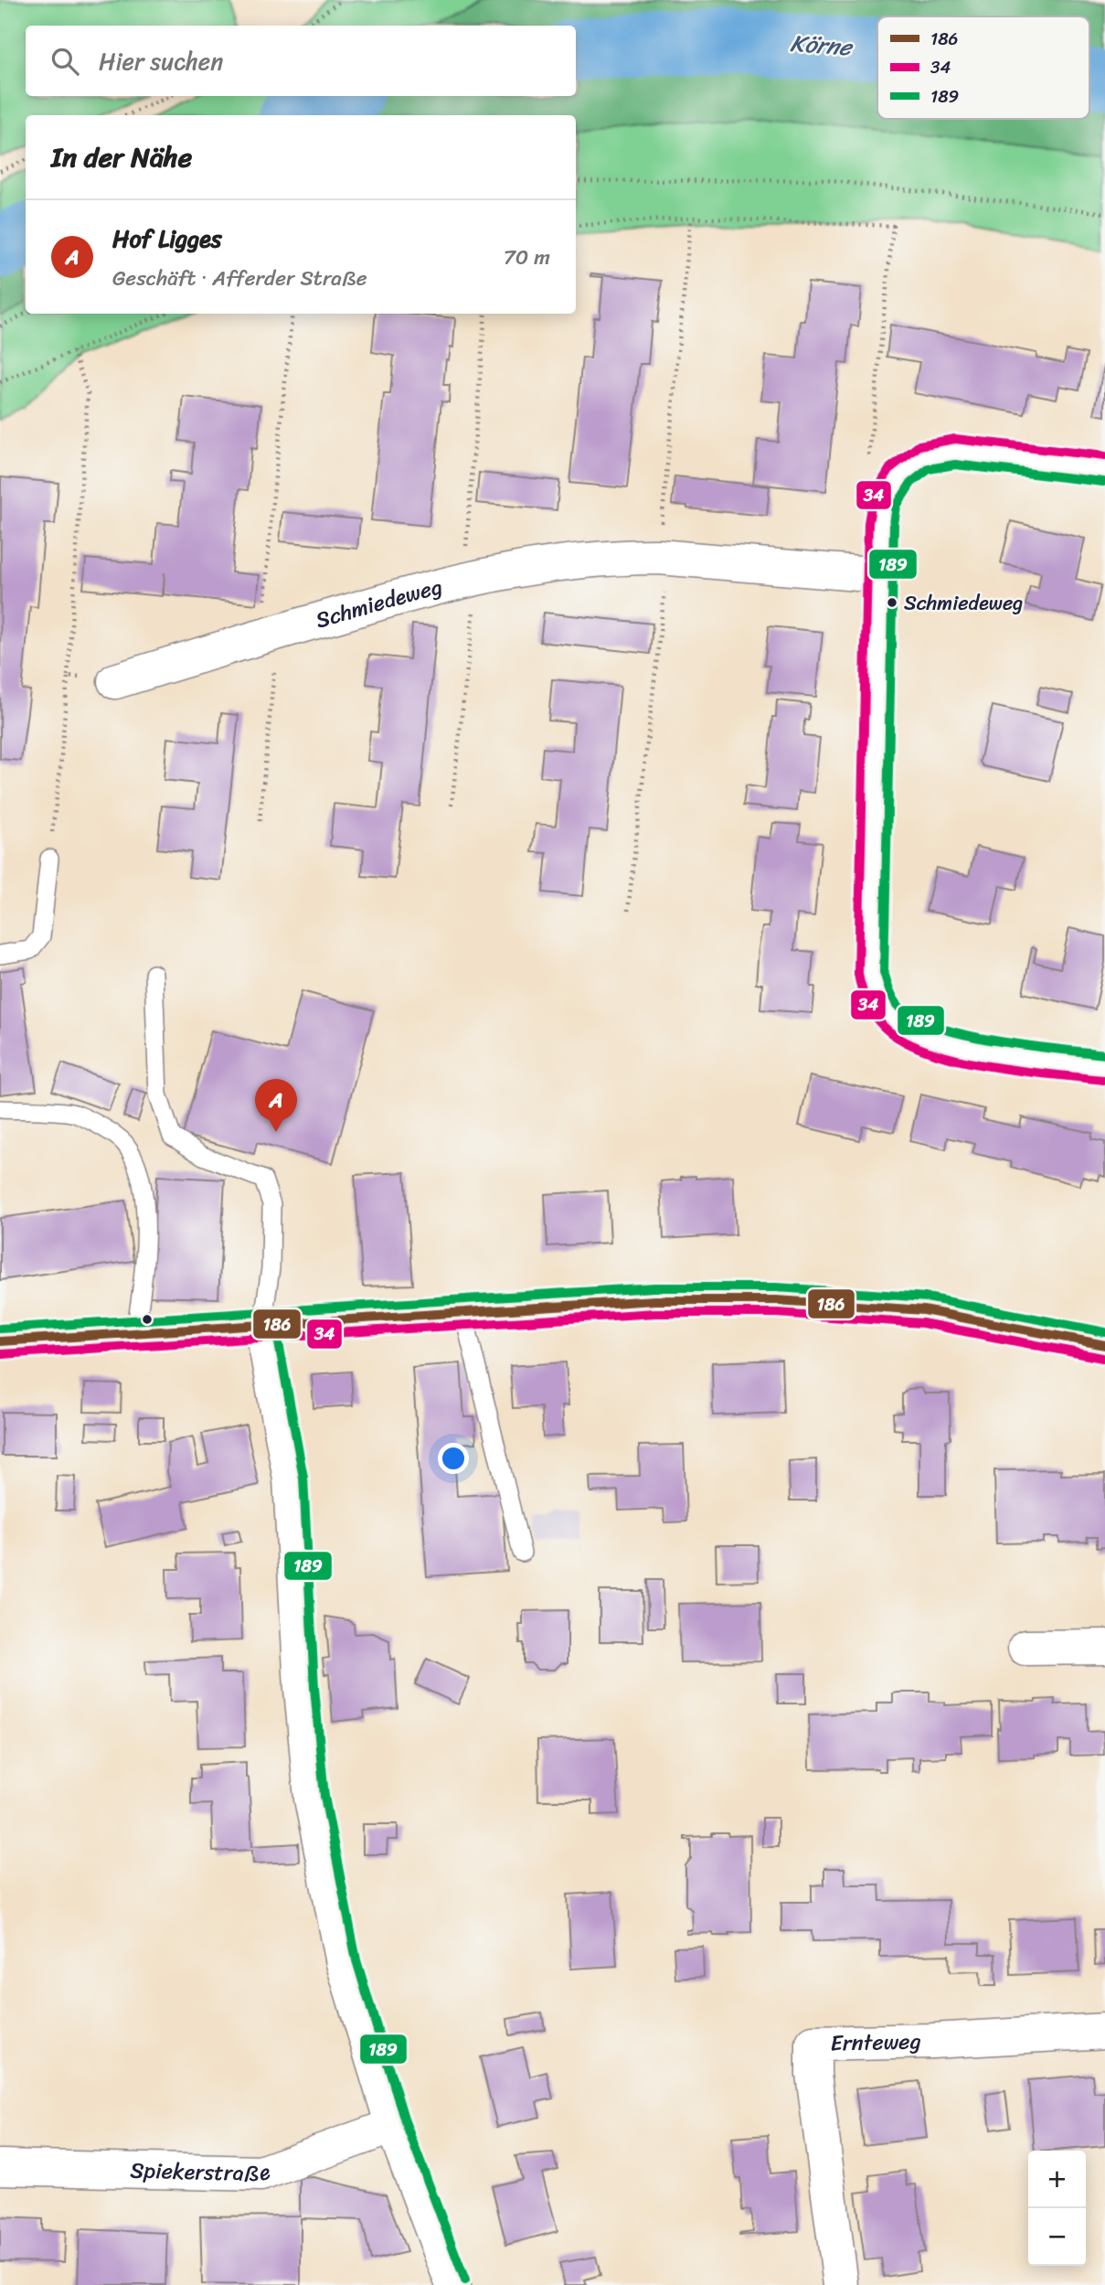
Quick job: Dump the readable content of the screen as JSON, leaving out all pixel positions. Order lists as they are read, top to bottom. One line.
{"streets":{"street":["Schmiedeweg","Ernteweg","Spiekerstraße"]},"water":["Körne"],"places":["Schmiedeweg"],"lines":["transit line 34","transit line 189","transit line 186"],"legend":["186","34","189"],"page":{"search":"Hier suchen","heading":"In der Nähe","list":[{"mark":"A","name":"Hof Ligges","note":"Geschäft · Afferder Straße","value":"70 m"}],"pins":"A","map_buttons":["+","−"]}}
